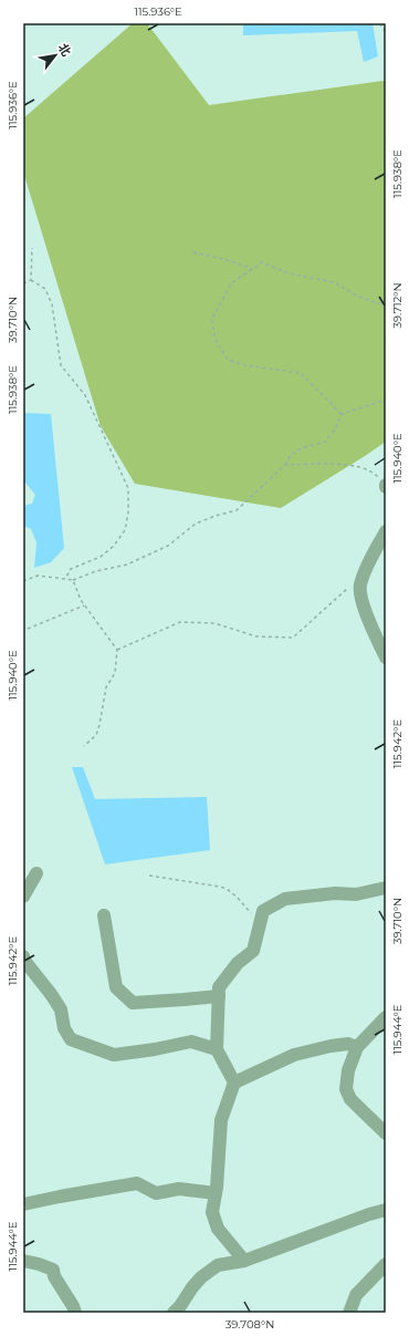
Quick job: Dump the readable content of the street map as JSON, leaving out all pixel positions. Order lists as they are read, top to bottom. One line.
{"north":"top right","coordinates":["115.936°E","115.938°E","39.712°N","39.710°N","115.940°E","115.942°E","115.944°E","39.708°N"]}
